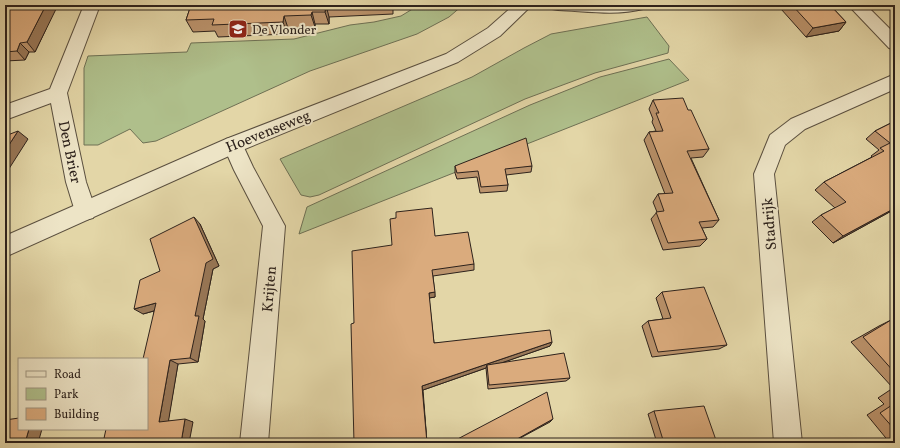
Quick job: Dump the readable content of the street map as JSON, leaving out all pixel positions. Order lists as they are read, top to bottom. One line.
{"streets":{"street":["Hoevenseweg","Den Brier","Stadrijk","Krijten"]},"crossings":[["Hoevenseweg","Den Brier"],["Hoevenseweg","Krijten"]],"places":{"school or university":["De Vlonder"]},"legend":["Road","Park","Building"]}
